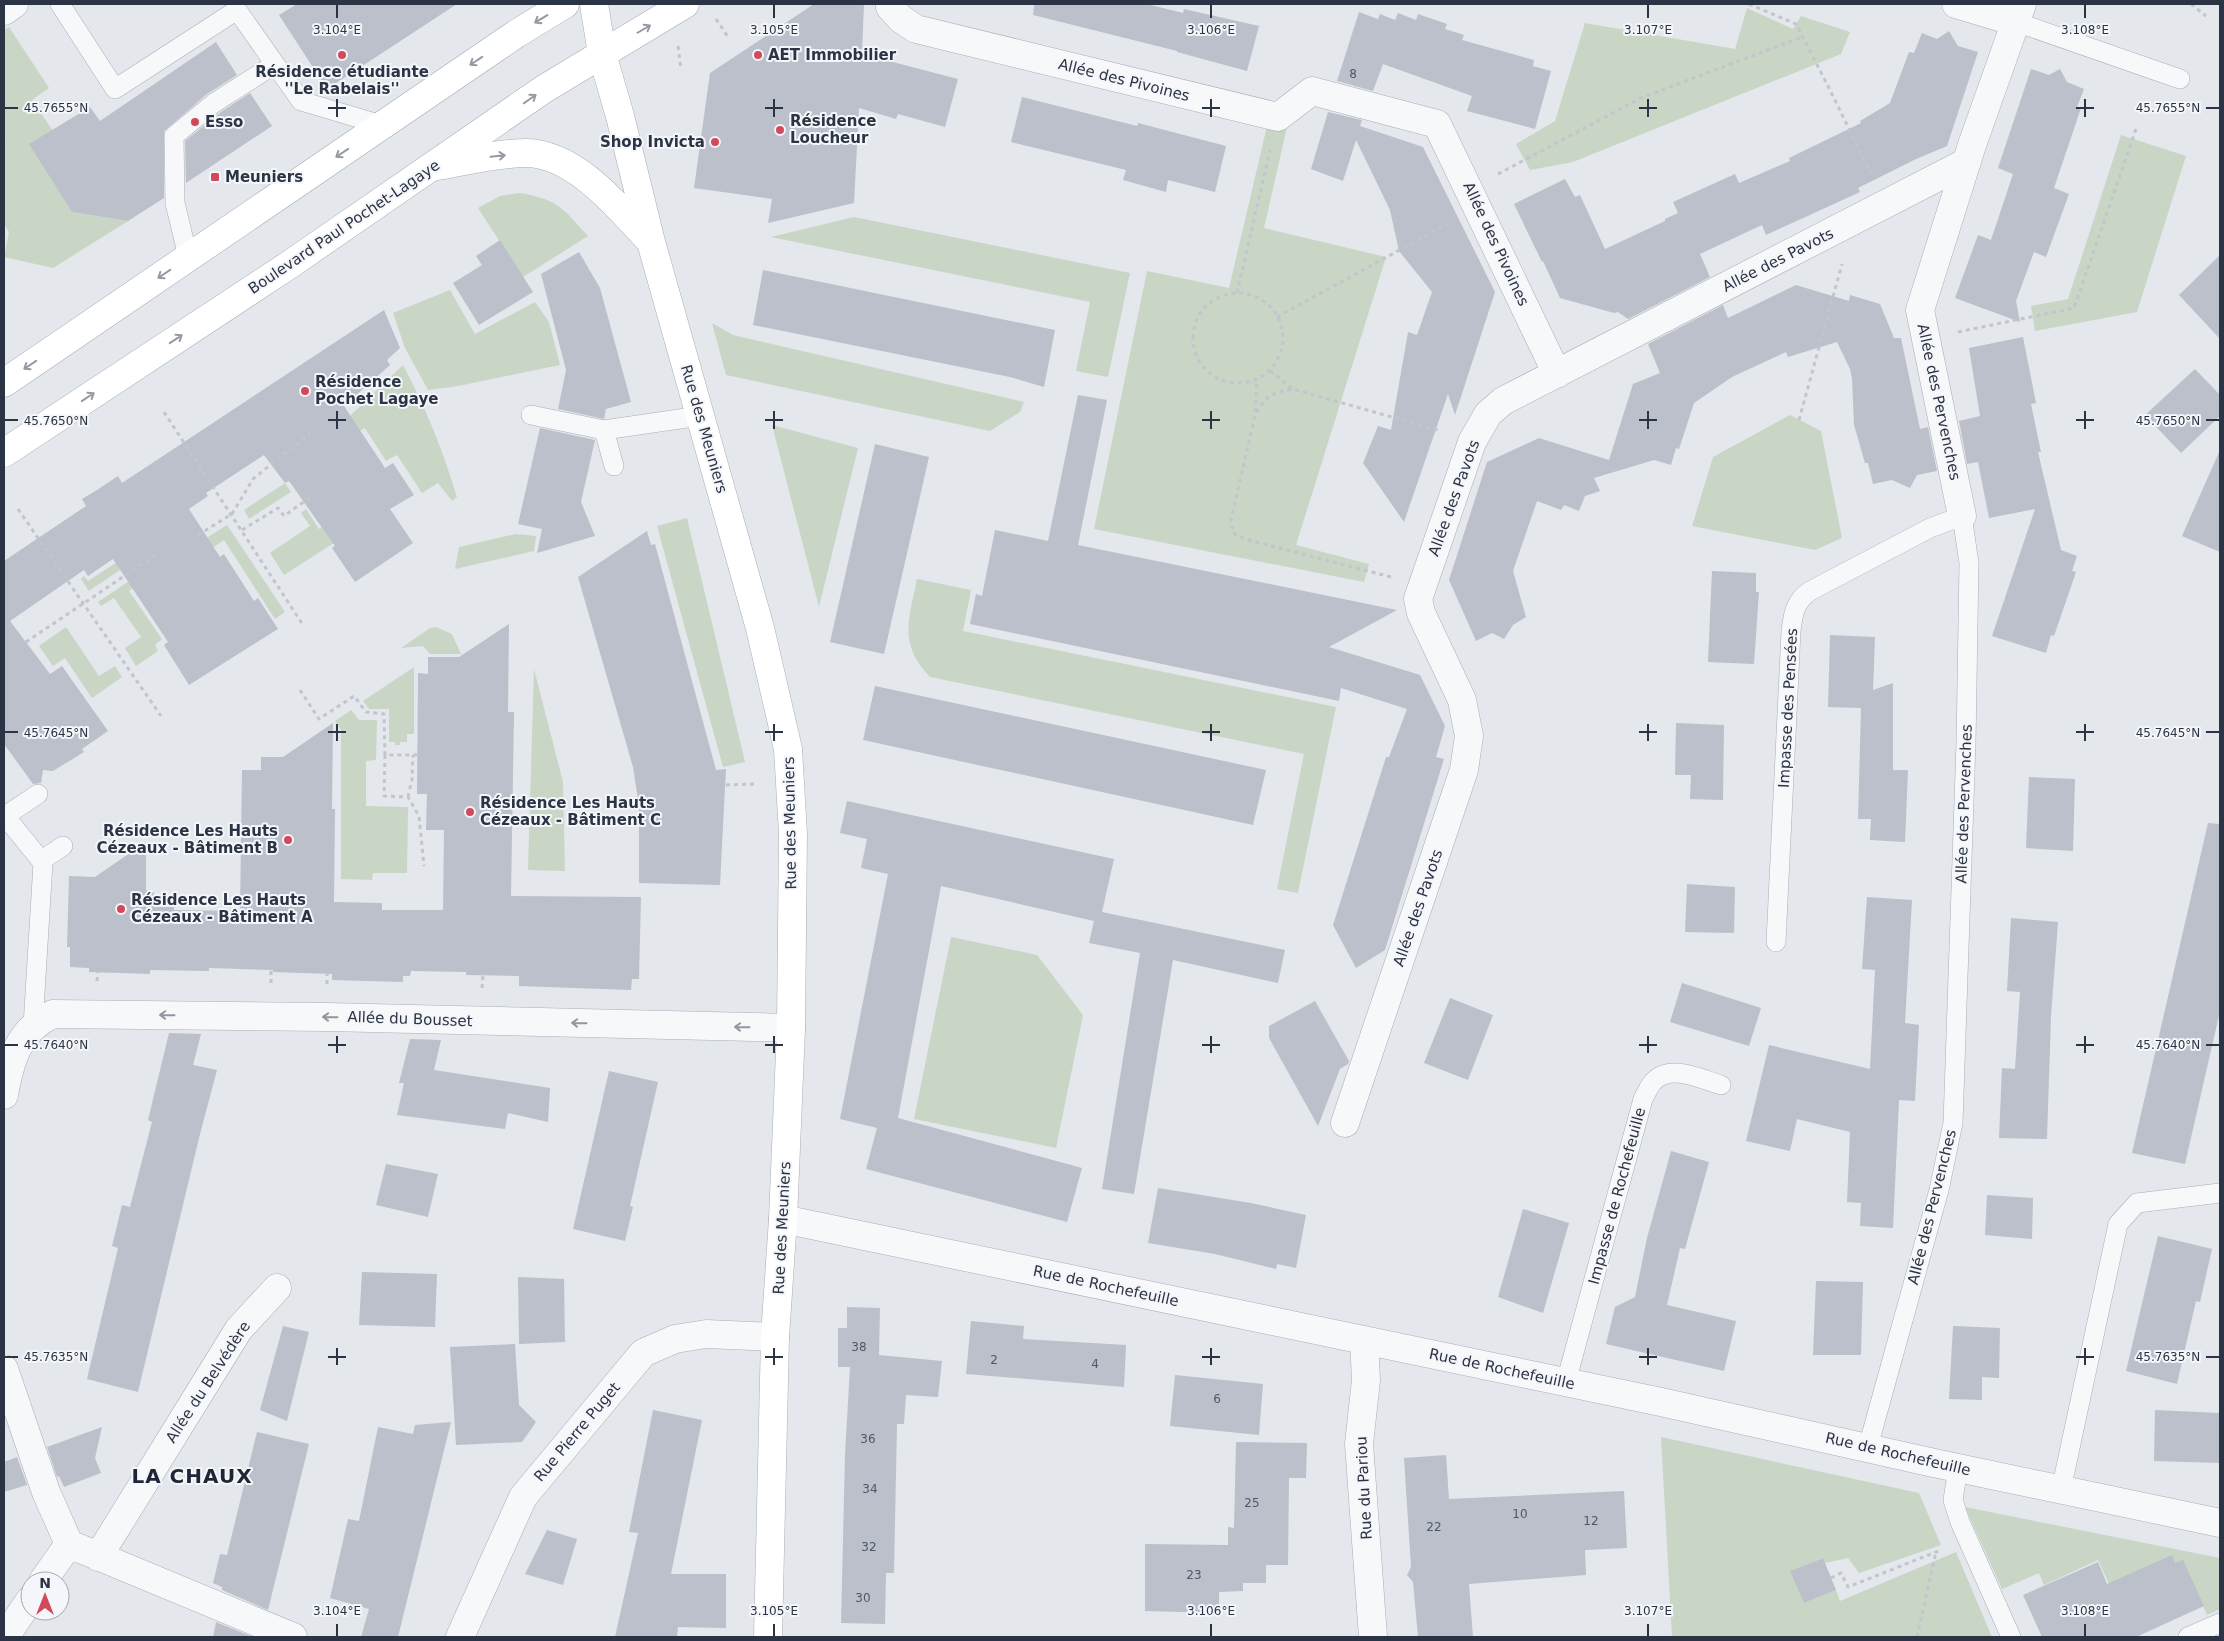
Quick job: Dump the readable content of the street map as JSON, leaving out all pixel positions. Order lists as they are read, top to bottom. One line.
{"streets":{"main road":["Boulevard Paul Pochet-Lagaye","Rue des Meuniers"],"street":["Allée des Pivoines","Allée des Pavots","Allée des Pervenches","Allée du Bousset","Rue de Rochefeuille","Allée du Belvédère","Rue Pierre Puget","Rue du Pariou"],"lane":["Impasse des Pensées","Impasse de Rochefeuille"]},"crossings":[["Allée des Pivoines","Allée des Pavots"],["Boulevard Paul Pochet-Lagaye","Rue des Meuniers"],["Allée des Pavots","Allée des Pervenches"],["Allée des Pervenches","Impasse des Pensées"],["Allée des Pervenches","Rue de Rochefeuille"],["Rue des Meuniers","Allée du Bousset"],["Rue des Meuniers","Rue de Rochefeuille"],["Rue des Meuniers","Rue Pierre Puget"],["Impasse de Rochefeuille","Rue de Rochefeuille"],["Rue de Rochefeuille","Rue du Pariou"]],"one_way":["Allée du Bousset"],"districts":["LA CHAUX"],"places":{"other":["Résidence étudiante ''Le Rabelais''","AET Immobilier","Esso","Résidence Loucheur","Shop Invicta","Résidence Pochet Lagaye","Résidence Les Hauts Cézeaux - Bâtiment C","Résidence Les Hauts Cézeaux - Bâtiment B","Résidence Les Hauts Cézeaux - Bâtiment A"],"transit":["Meuniers"]},"house_numbers":["8","38","2","4","6","36","34","25","10","12","22","32","23","30"],"north":"top","coordinates":["3.104°E","3.105°E","3.106°E","3.107°E","3.108°E","45.7655°N","45.7650°N","45.7645°N","45.7640°N","45.7635°N"]}
